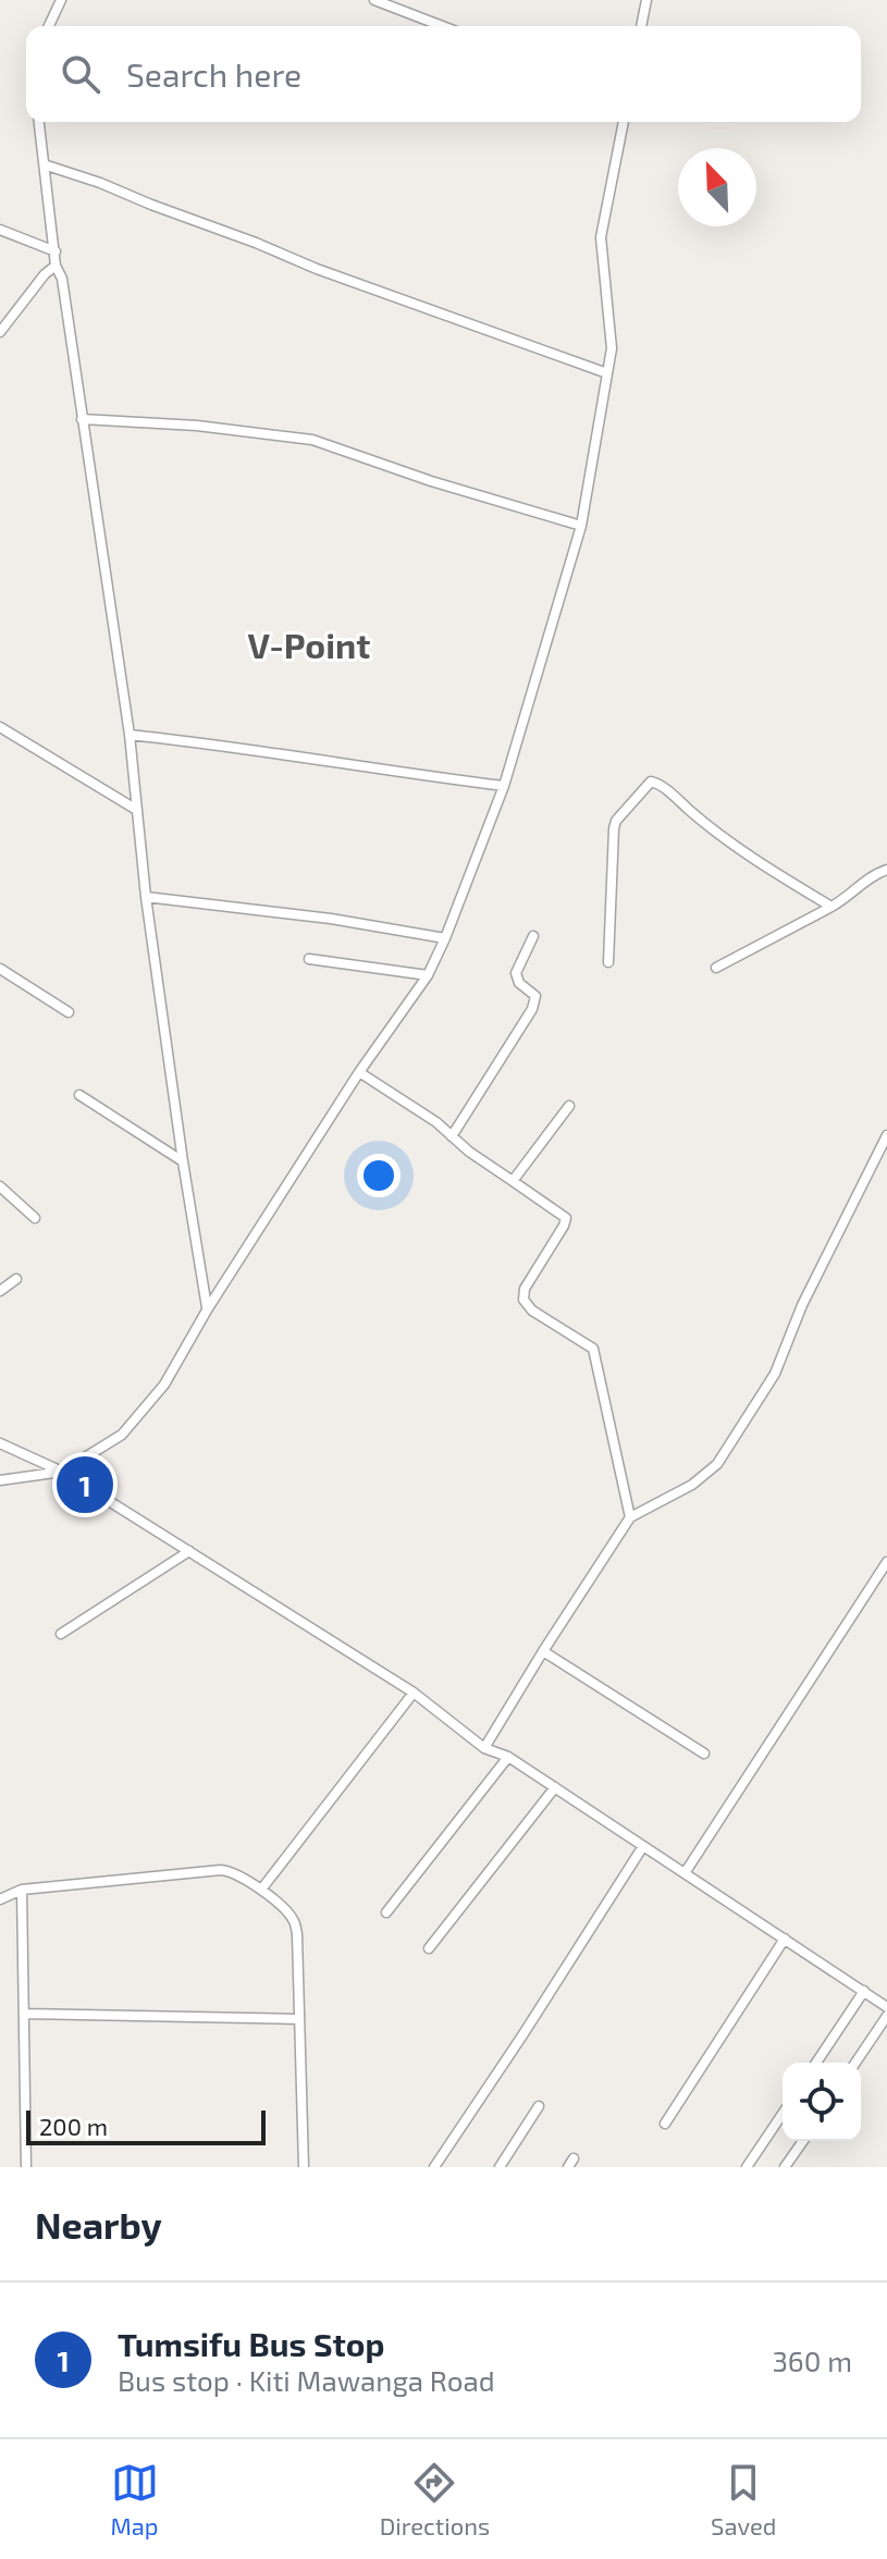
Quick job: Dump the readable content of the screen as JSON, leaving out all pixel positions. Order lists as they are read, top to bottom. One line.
{"districts":["V-Point"],"scale_bar":"200 m","north":"top left","page":{"search":"Search here","pins":"1","scale":"200 m","heading":"Nearby","list":[{"mark":"1","name":"Tumsifu Bus Stop","note":"Bus stop · Kiti Mawanga Road","value":"360 m"}],"nav":["Map","Directions","Saved"]}}
